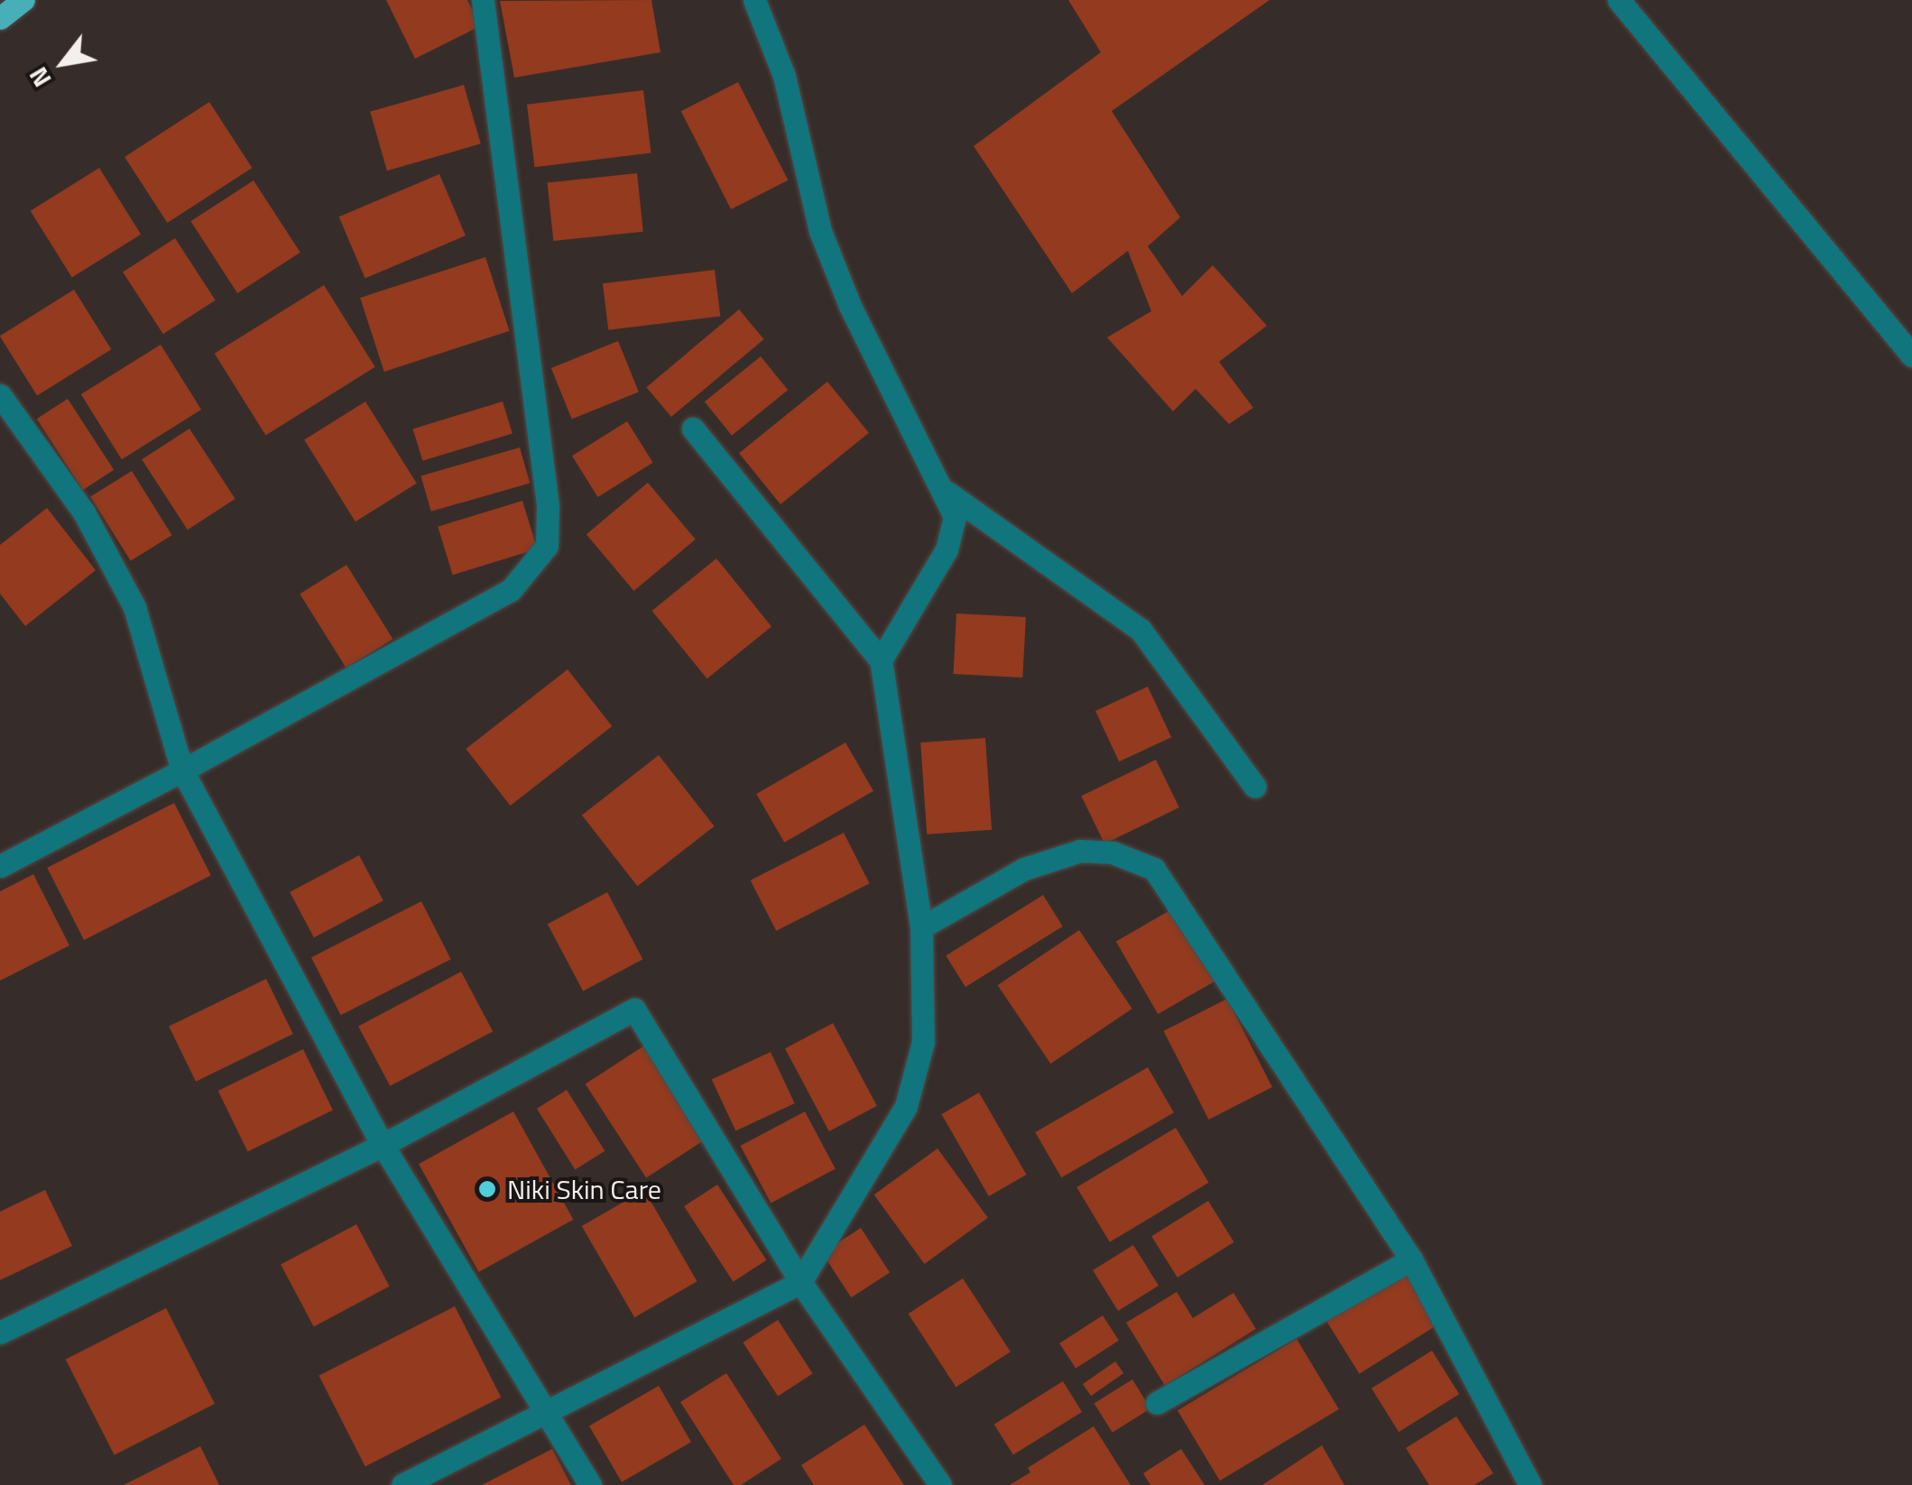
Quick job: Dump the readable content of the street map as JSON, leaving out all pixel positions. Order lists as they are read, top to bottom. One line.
{"places":["Niki Skin Care"],"north":"bottom left"}
